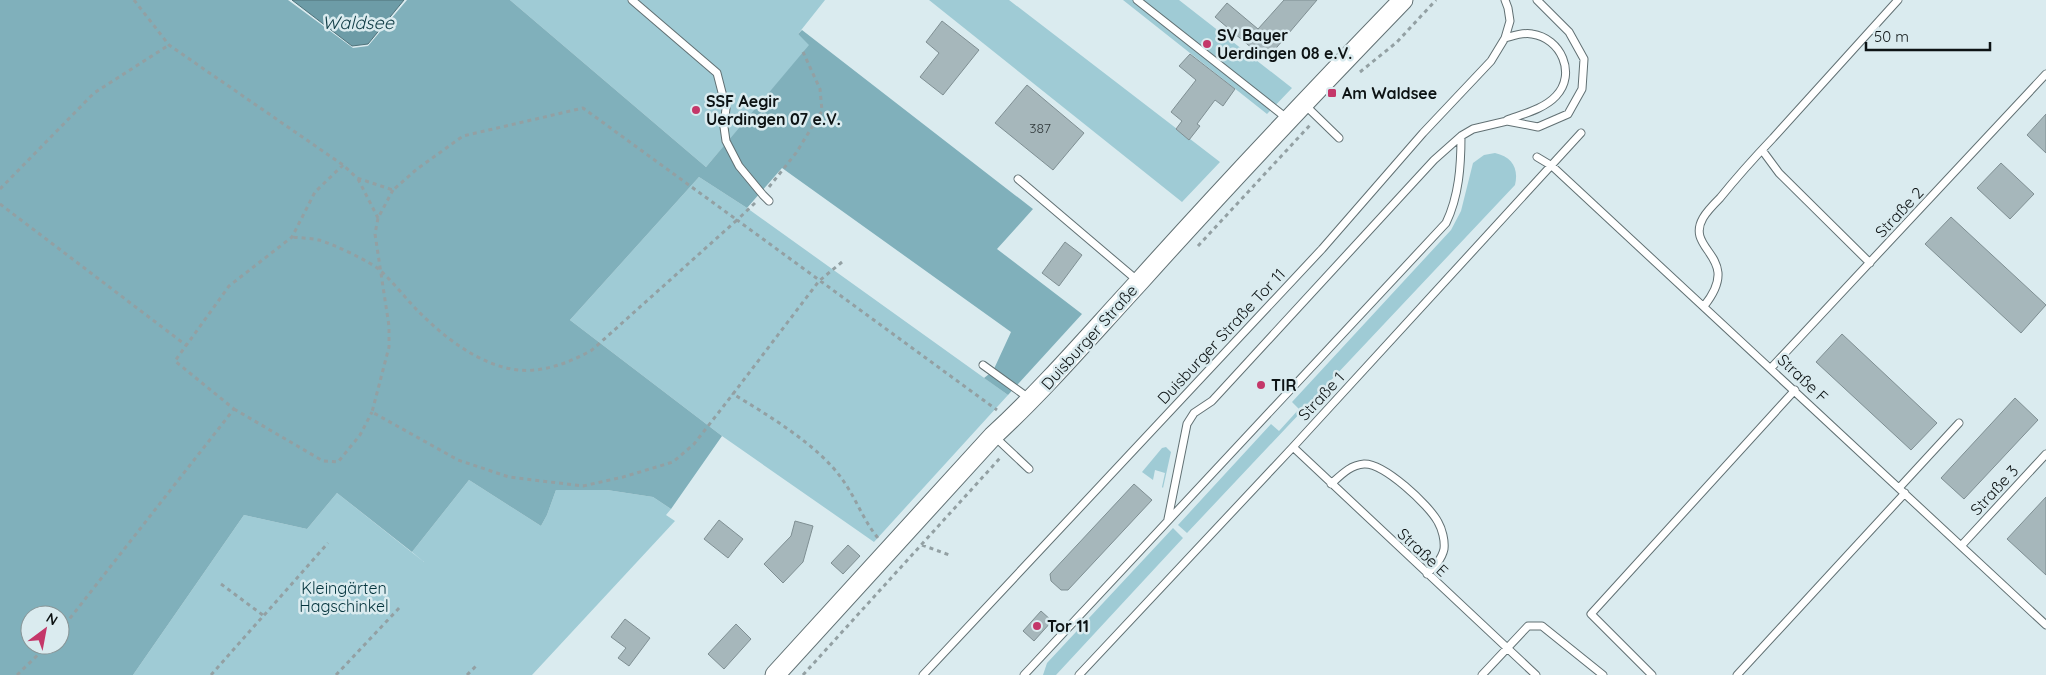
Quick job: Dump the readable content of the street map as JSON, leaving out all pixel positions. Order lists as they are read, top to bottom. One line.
{"streets":{"main road":["Duisburger Straße"],"lane":["Straße 2","Duisburger Straße Tor 11","Straße F","Straße 1","Straße 3","Straße E"]},"crossings":[["Straße 2","Straße F"],["Straße F","Straße 1"],["Straße F","Straße 3"],["Straße 1","Straße E"]],"water":["Waldsee"],"parks":["Kleingärten Hagschinkel"],"places":{"other":["SV Bayer Uerdingen 08 e.V.","SSF Aegir Uerdingen 07 e.V.","TIR","Tor 11"],"transit":["Am Waldsee"]},"house_numbers":["387"],"scale_bar":"50 m","north":"top right"}
